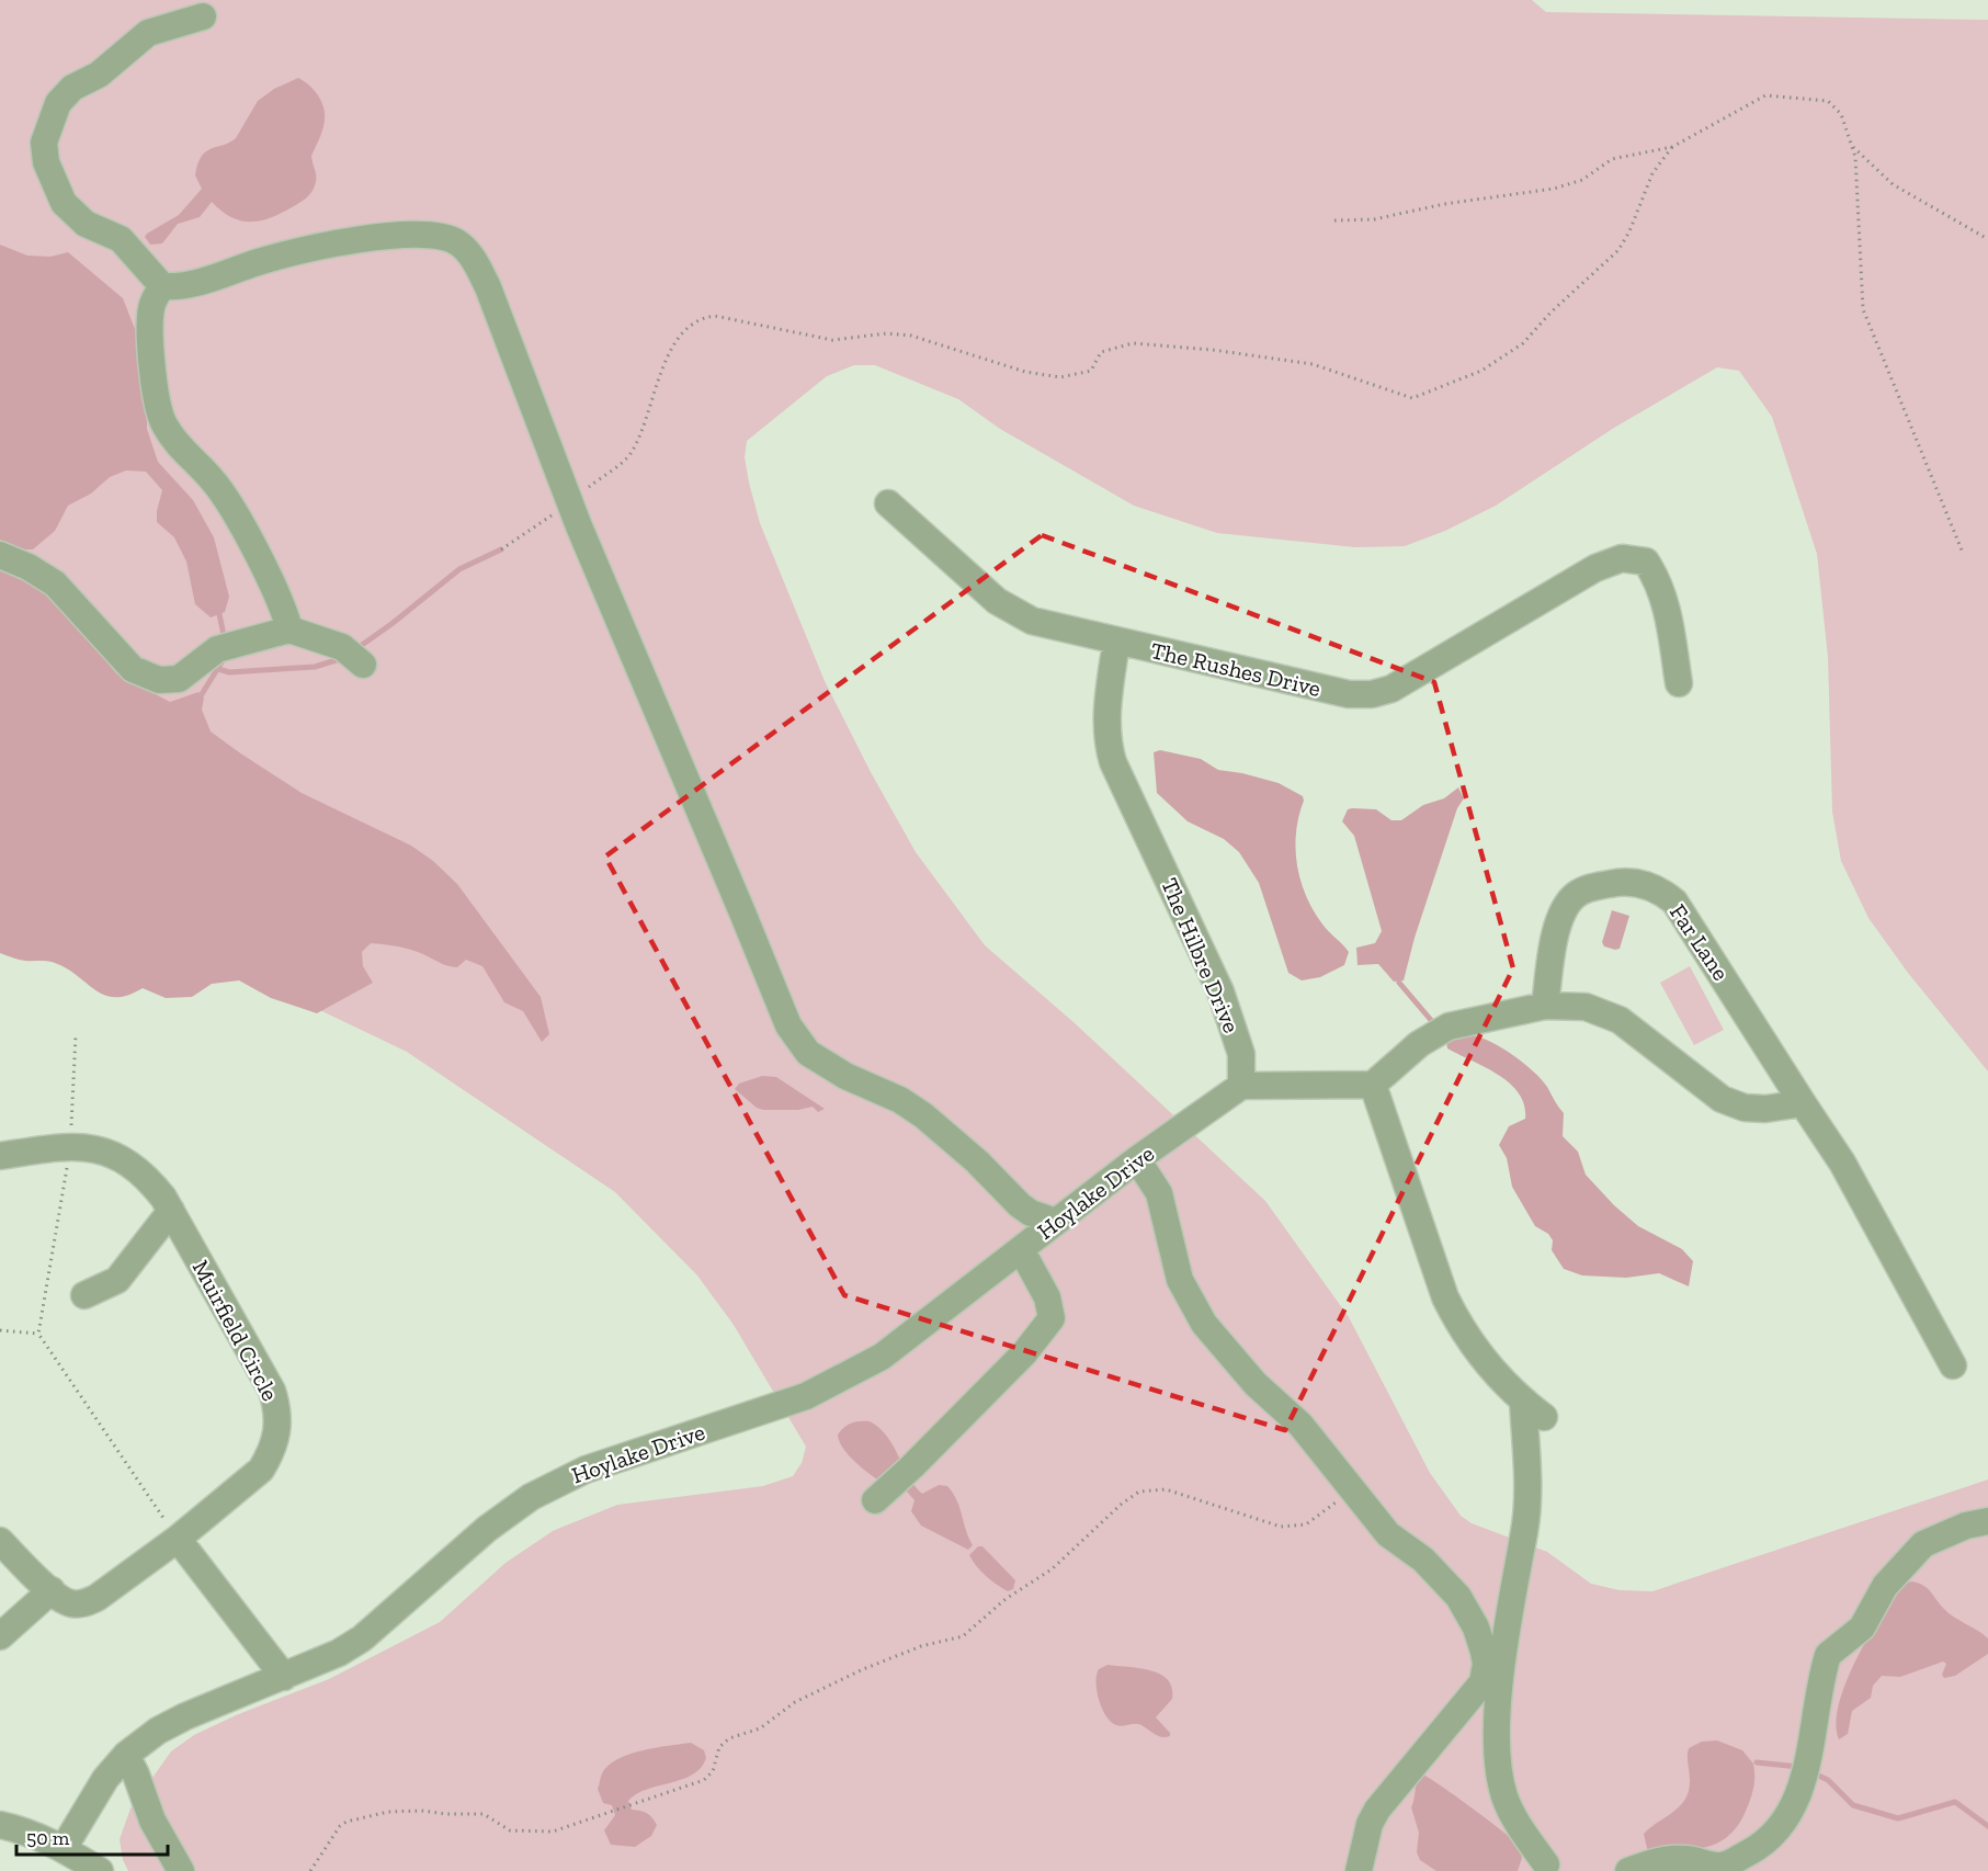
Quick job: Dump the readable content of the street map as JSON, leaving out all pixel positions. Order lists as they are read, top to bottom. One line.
{"streets":{"street":["The Rushes Drive","Far Lane","The Hilbre Drive","Hoylake Drive","Muirfield Circle"]},"crossings":[["The Rushes Drive","The Hilbre Drive"],["The Hilbre Drive","Hoylake Drive"]],"scale_bar":"50 m"}
